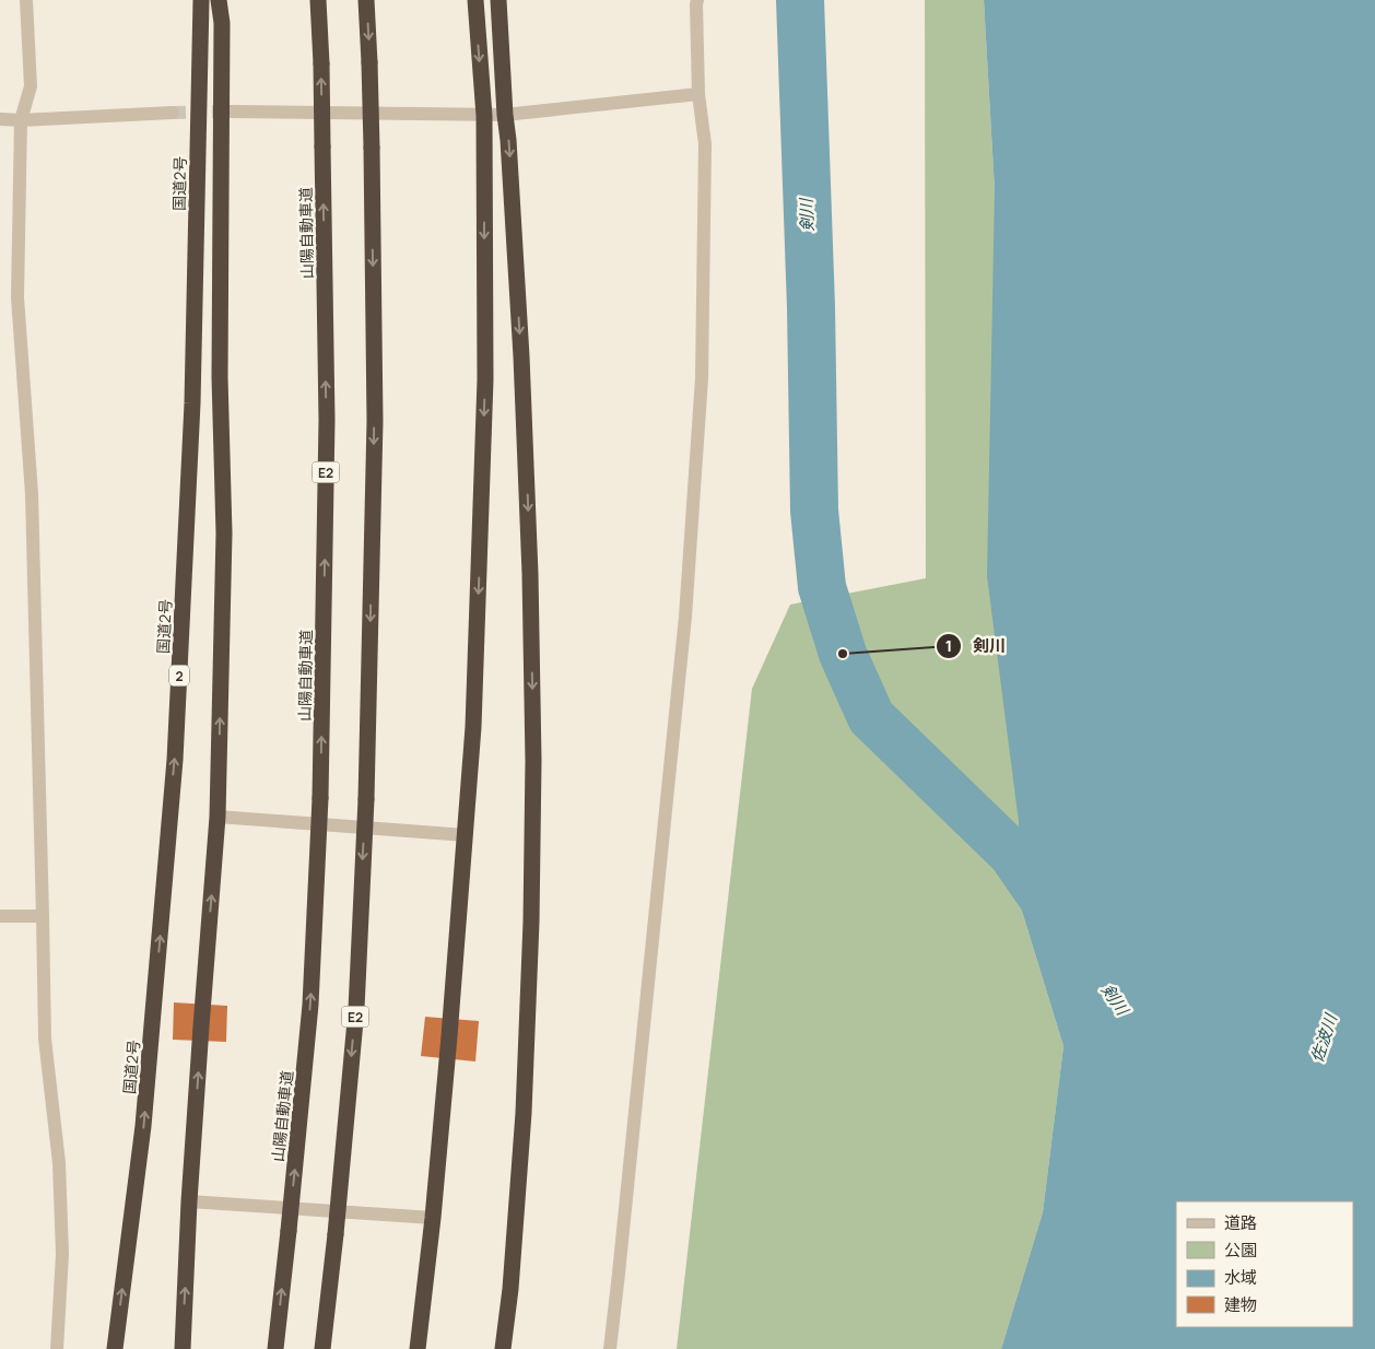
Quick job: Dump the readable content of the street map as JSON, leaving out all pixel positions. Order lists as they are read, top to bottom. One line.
{"streets":{"highway":["国道2号","山陽自動車道","E2","2"]},"water":["剣川","佐波川"],"places":["剣川"],"legend":["道路","公園","水域","建物"]}
